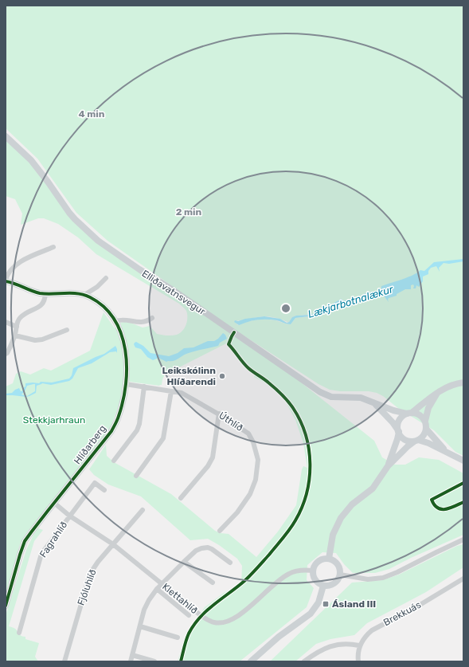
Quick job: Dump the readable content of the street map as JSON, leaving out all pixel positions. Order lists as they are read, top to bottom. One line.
{"streets":{"main road":["Elliðavatnsvegur","Hlíðarberg"],"street":["Úthlíð","Fagrahlíð","Fjóluhlíð","Klettahlíð","Brekkuás"]},"crossings":[["Úthlíð","Hlíðarberg"],["Hlíðarberg","Klettahlíð"],["Fagrahlíð","Klettahlíð"],["Fjóluhlíð","Klettahlíð"]],"water":["Lækjarbotnalækur"],"parks":["Stekkjarhraun"],"places":{"other":["Leikskólinn Hlíðarendi"],"transit":["Ásland III"]},"rings":["4 min","2 min"]}
